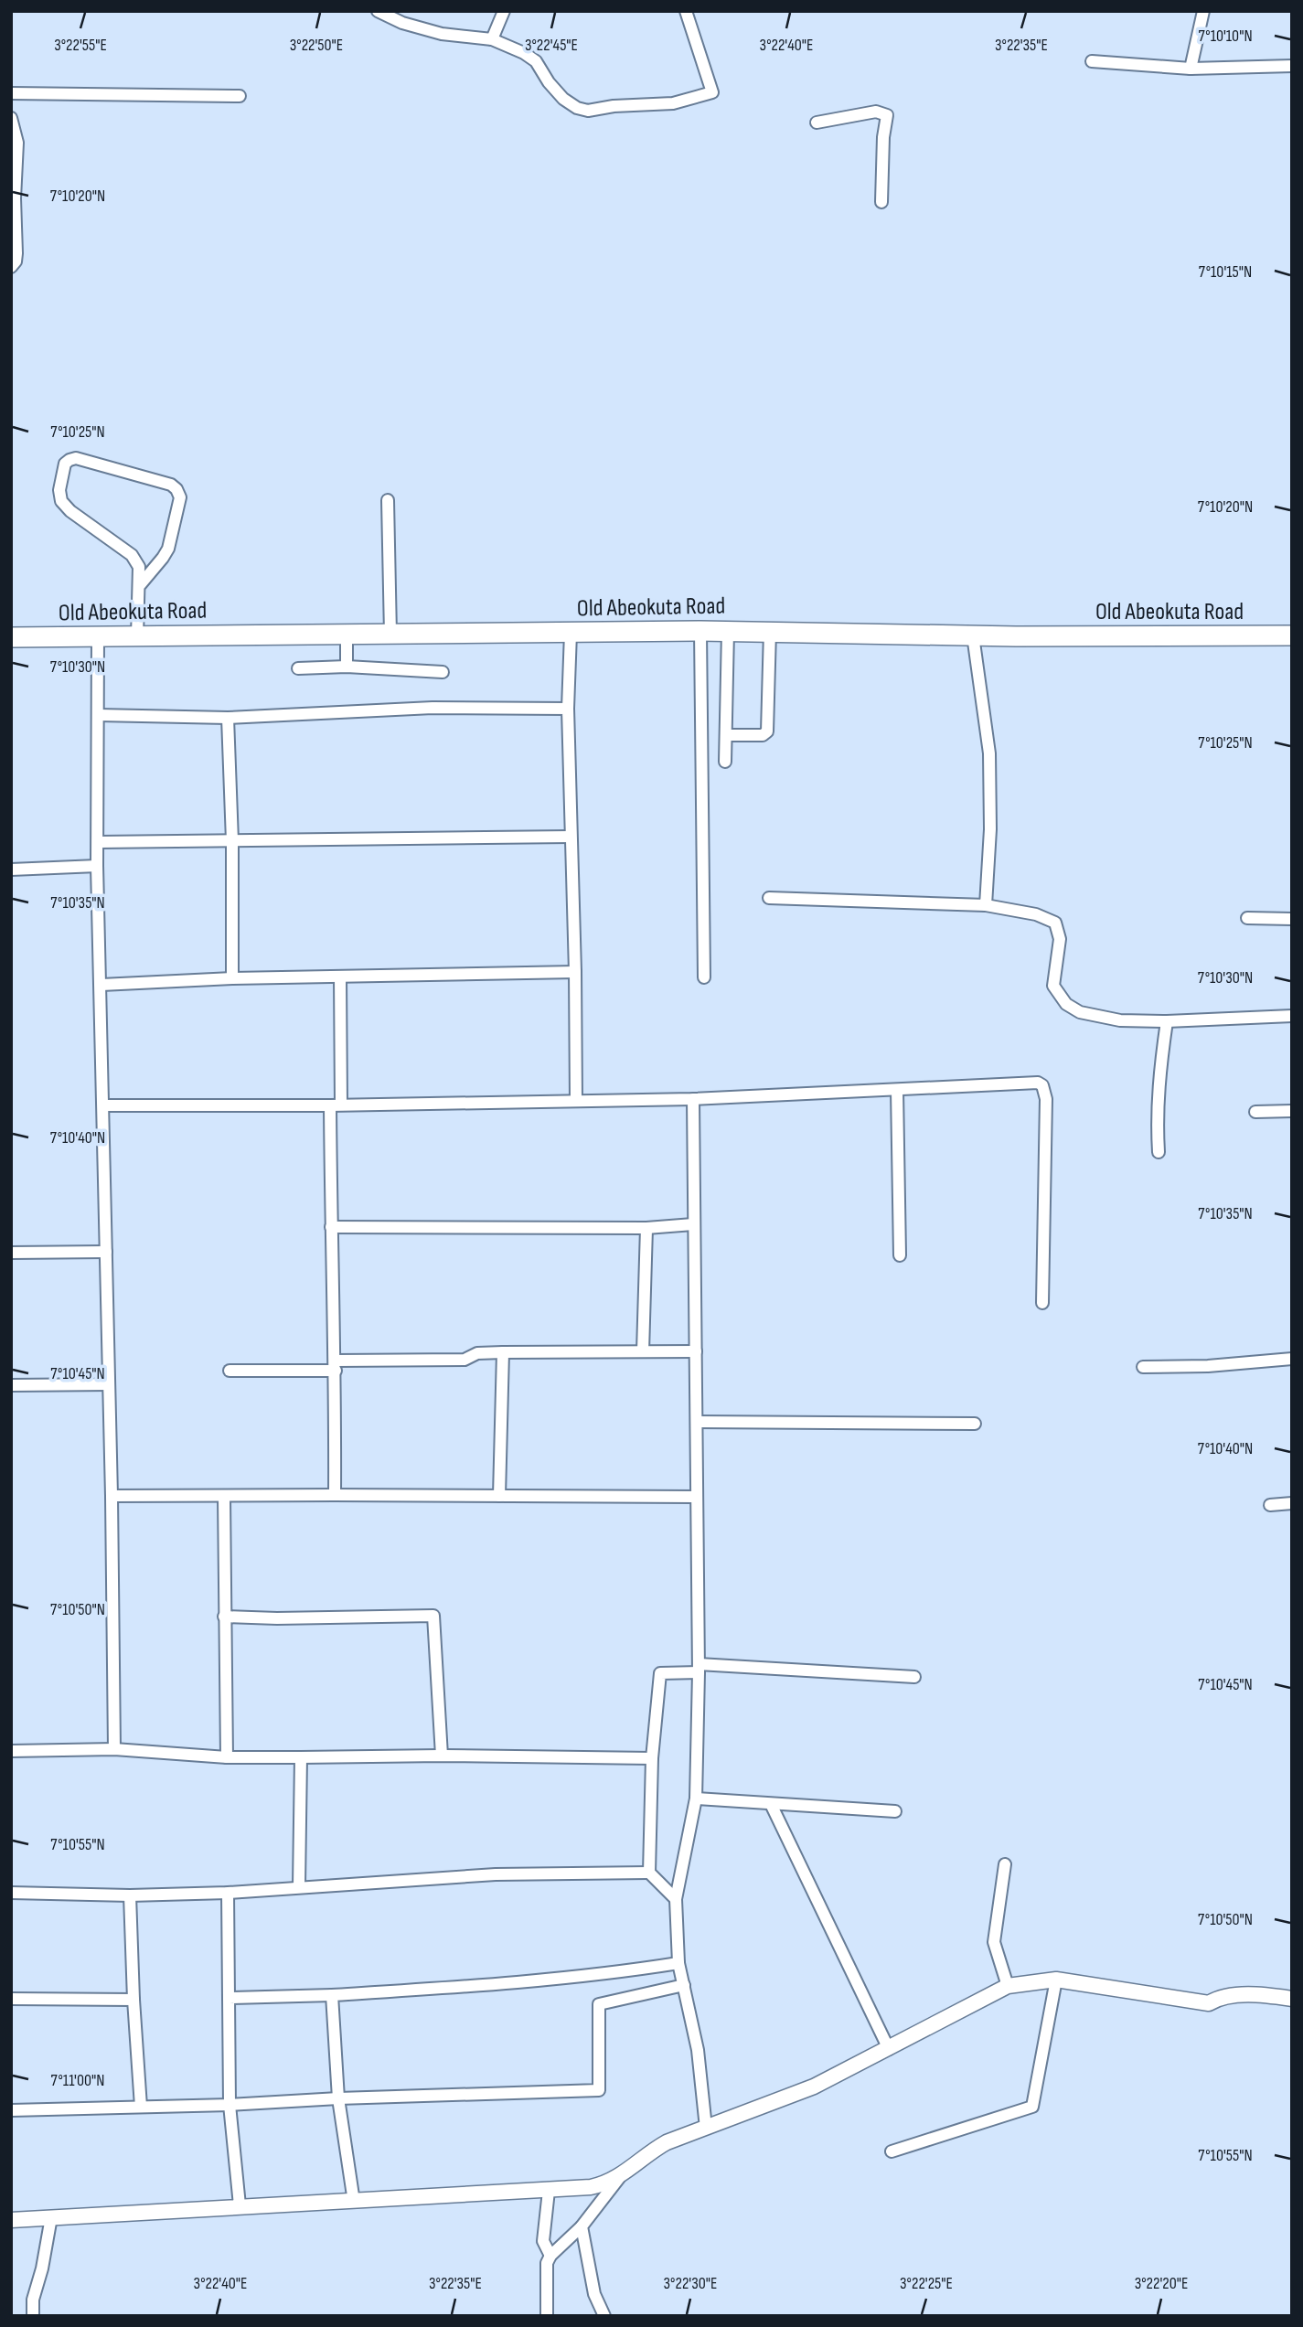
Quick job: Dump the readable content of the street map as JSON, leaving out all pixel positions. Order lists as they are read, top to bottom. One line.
{"streets":{"highway":["Old Abeokuta Road"]},"coordinates":["7°10'10\"N","3°22'55\"E","3°22'50\"E","3°22'45\"E","3°22'40\"E","3°22'35\"E","7°10'20\"N","7°10'15\"N","7°10'25\"N","7°10'30\"N","7°10'35\"N","7°10'40\"N","7°10'45\"N","7°10'50\"N","7°10'55\"N","7°11'00\"N","3°22'30\"E","3°22'25\"E","3°22'20\"E"]}
